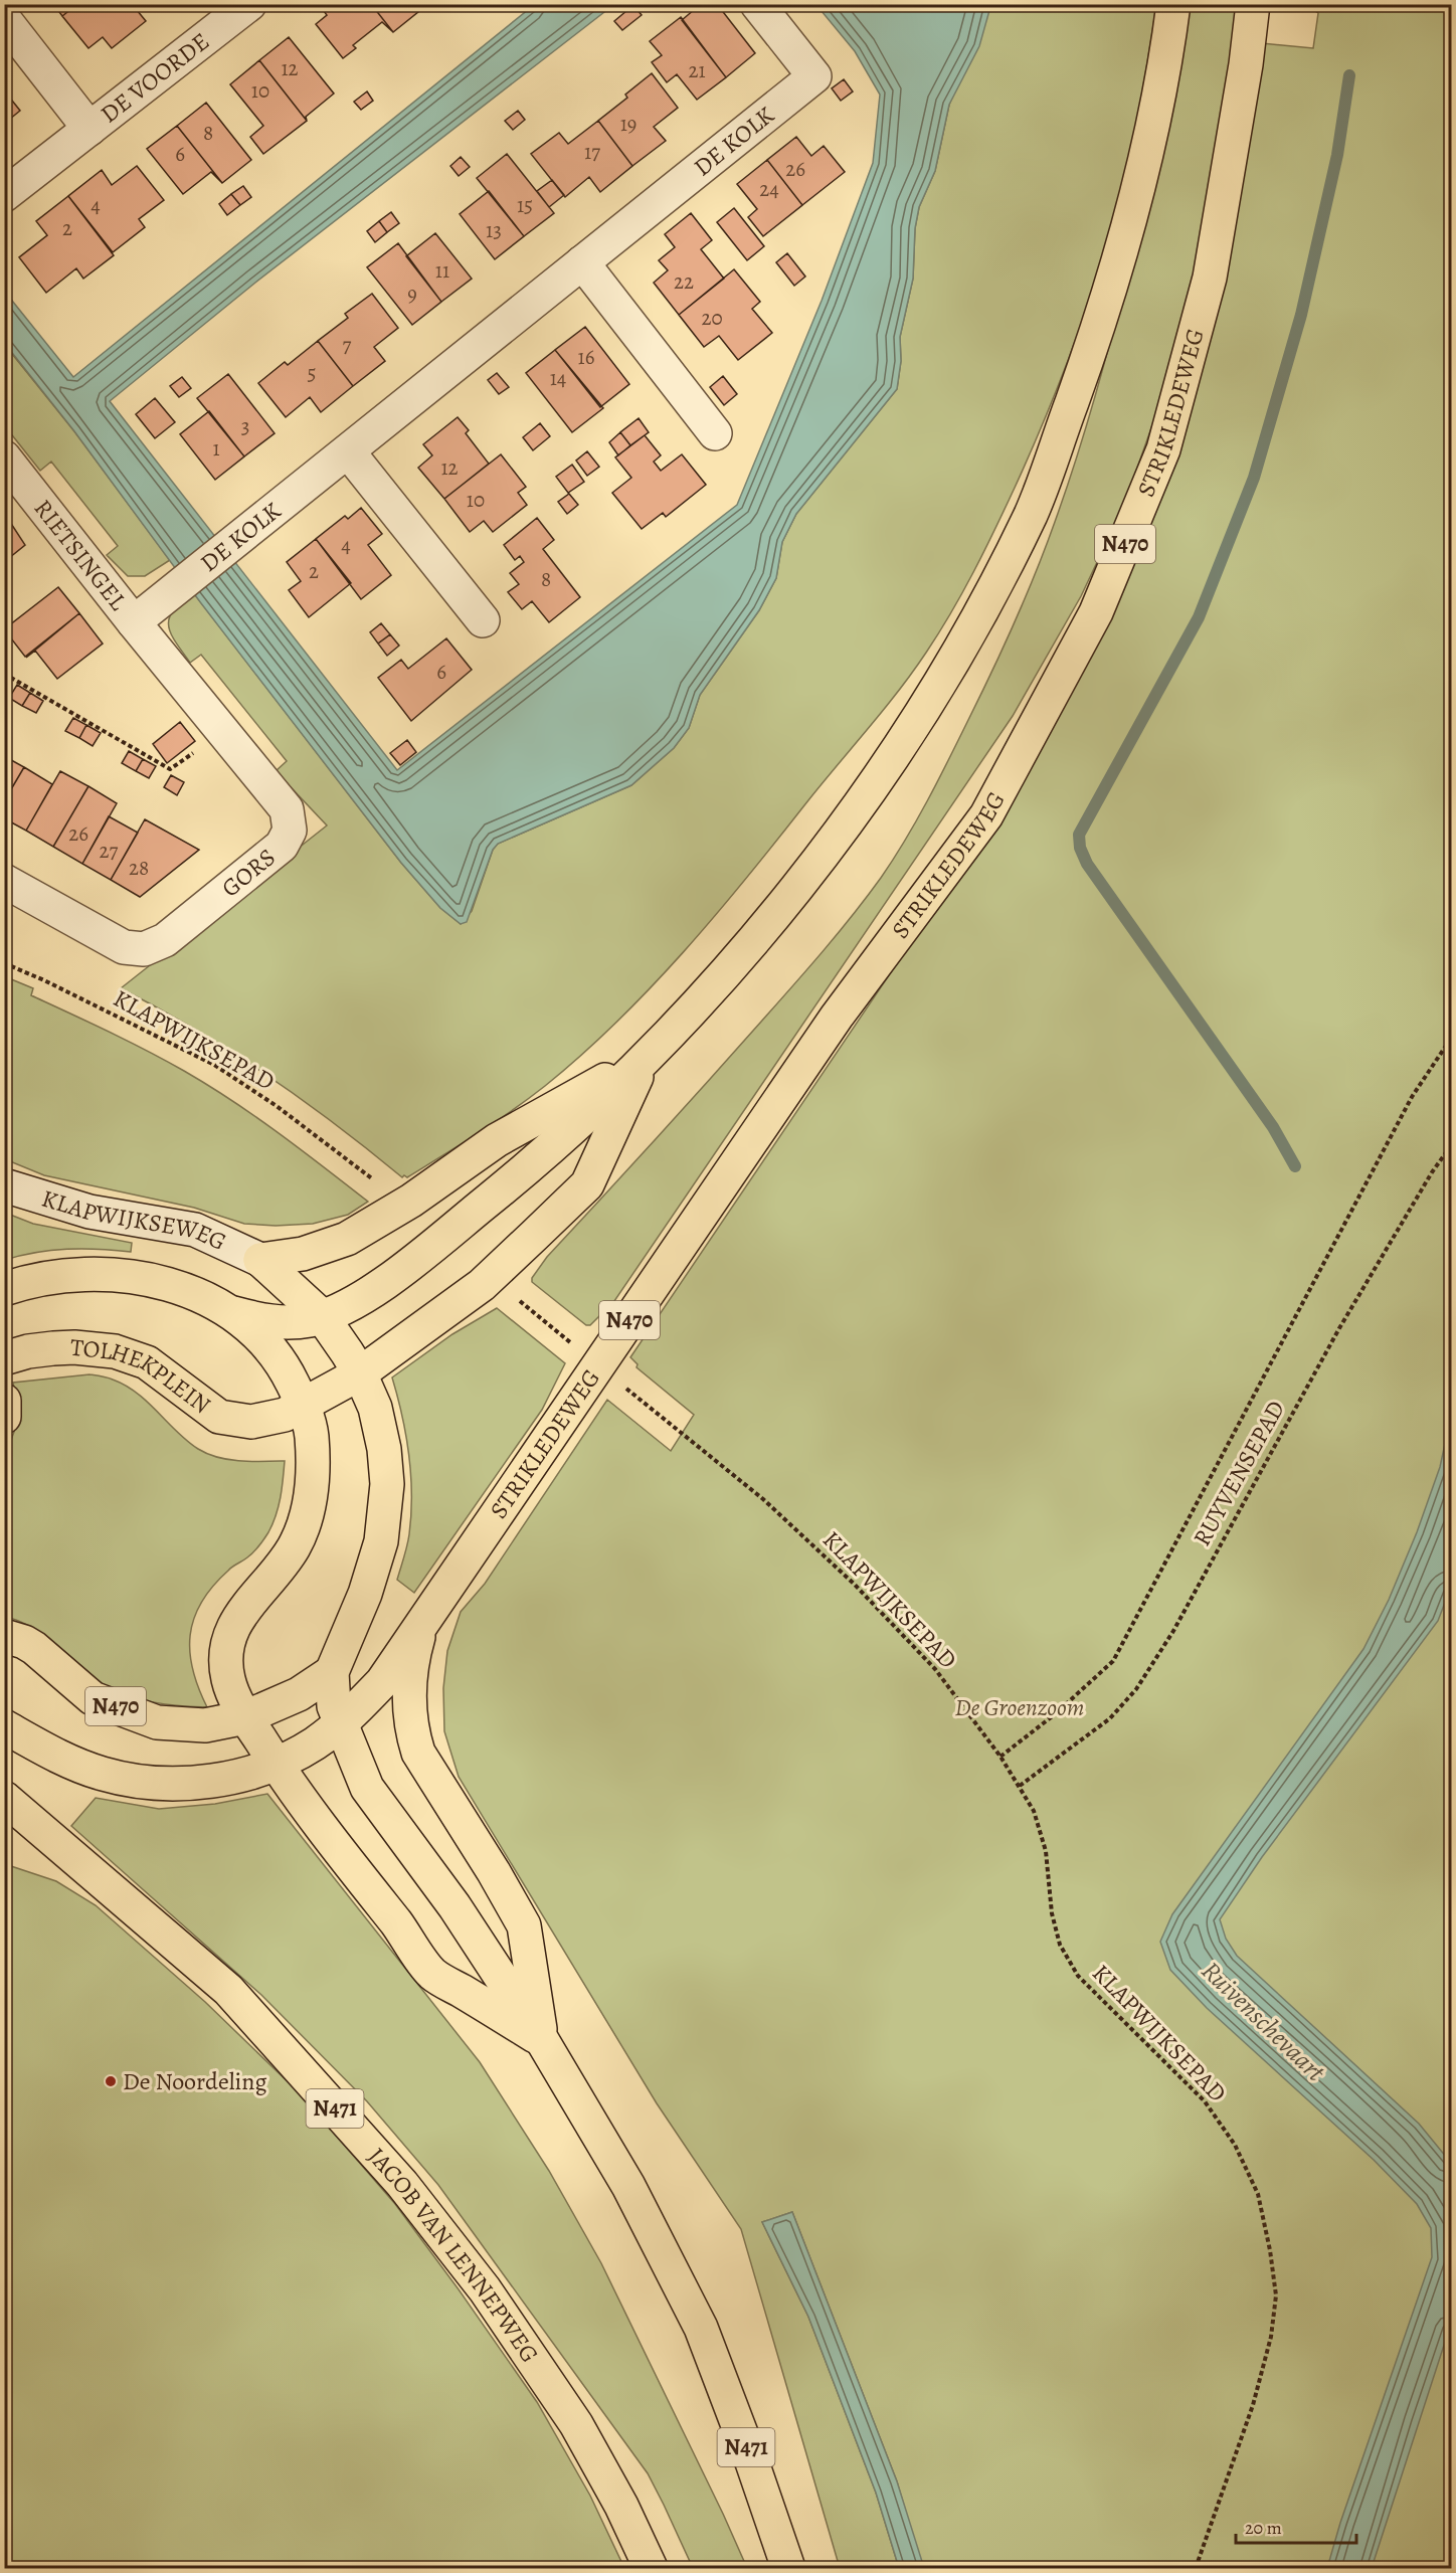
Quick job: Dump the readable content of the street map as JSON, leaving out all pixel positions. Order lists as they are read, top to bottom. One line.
{"streets":{"main road":["STRIKLEDEWEG","N470","TOLHEKPLEIN","N471","JACOB VAN LENNEPWEG"],"street":["DE VOORDE","DE KOLK","RIETSINGEL","GORS","KLAPWIJKSEWEG"],"path":["KLAPWIJKSEPAD","RUYVENSEPAD"]},"crossings":[["DE KOLK","RIETSINGEL"],["DE KOLK","GORS"],["STRIKLEDEWEG","N470"],["STRIKLEDEWEG","N471"],["N470","N471"],["RIETSINGEL","GORS"],["KLAPWIJKSEPAD","RUYVENSEPAD"]],"water":["Ruivenschevaart"],"parks":["De Groenzoom"],"places":["De Noordeling"],"house_numbers":["12","21","10","19","8","17","6","26","24","4","15","2","13","11","22","9","20","7","16","5","14","3","1","12","10","4","2","8","6","26","27","28"],"scale_bar":"20 m"}
